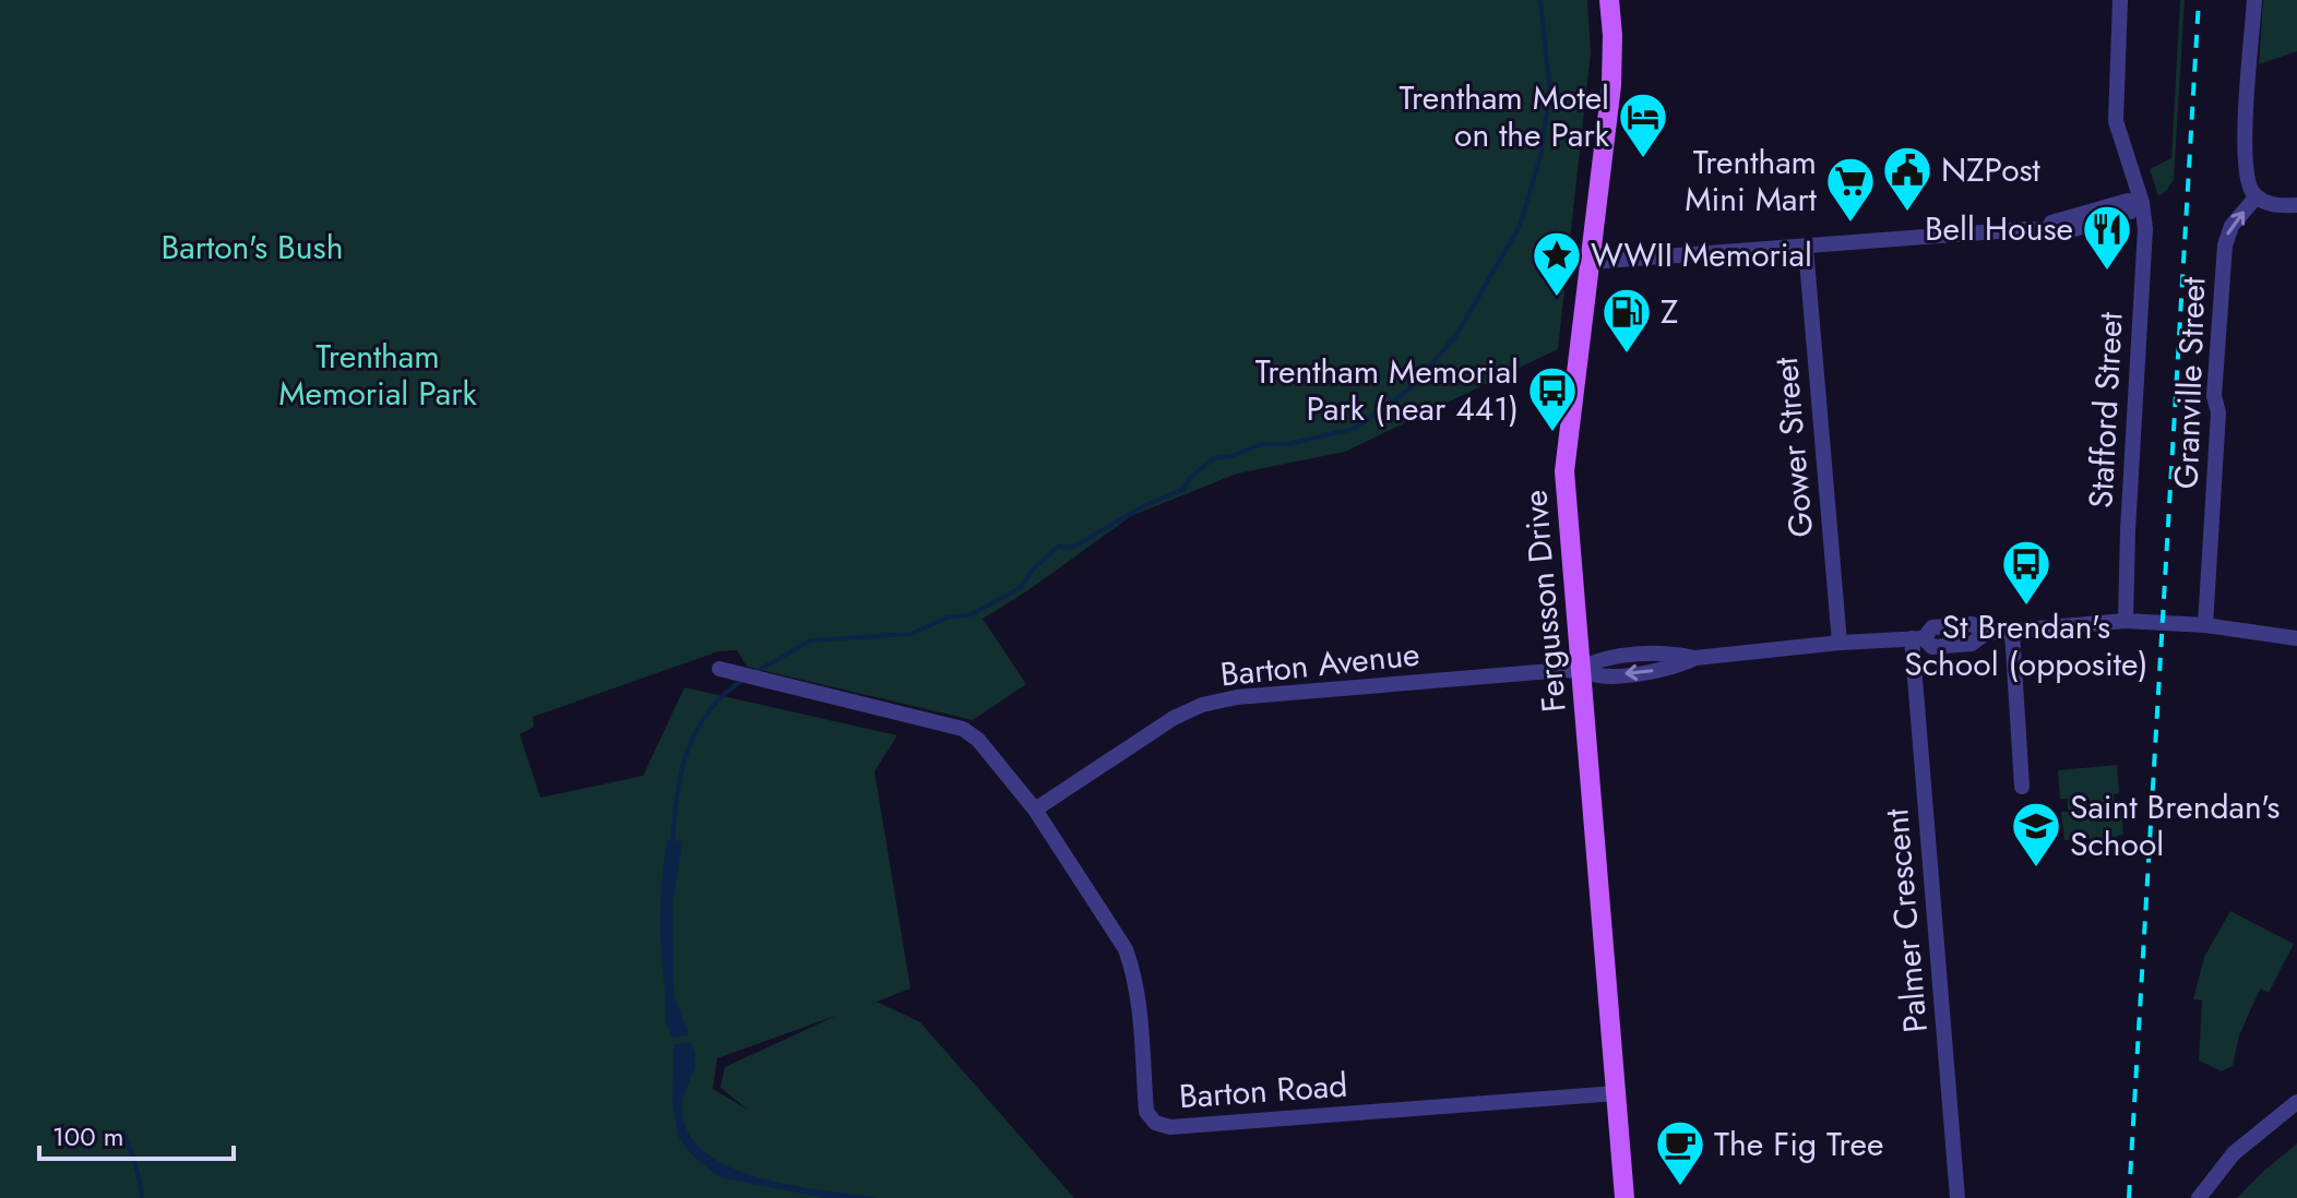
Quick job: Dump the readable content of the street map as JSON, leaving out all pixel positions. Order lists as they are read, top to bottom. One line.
{"streets":{"main road":["Fergusson Drive"],"street":["Granville Street","Stafford Street","Gower Street","Barton Avenue","Palmer Crescent","Barton Road"]},"crossings":[["Granville Street","Barton Avenue"],["Stafford Street","Barton Avenue"],["Gower Street","Barton Avenue"],["Fergusson Drive","Barton Avenue"],["Fergusson Drive","Barton Road"],["Barton Avenue","Palmer Crescent"],["Barton Avenue","Barton Road"]],"one_way":["Granville Street"],"parks":["Barton's Bush","Trentham Memorial Park"],"places":{"hotel":["Trentham Motel on the Park"],"public building":["NZPost"],"supermarket":["Trentham Mini Mart"],"restaurant":["Bell House"],"place":["WWII Memorial"],"fuel station":["Z"],"bus stop":["Trentham Memorial Park (near 441)","St Brendan's School (opposite)"],"school or university":["Saint Brendan's School"],"cafe":["The Fig Tree"]},"scale_bar":"100 m"}
